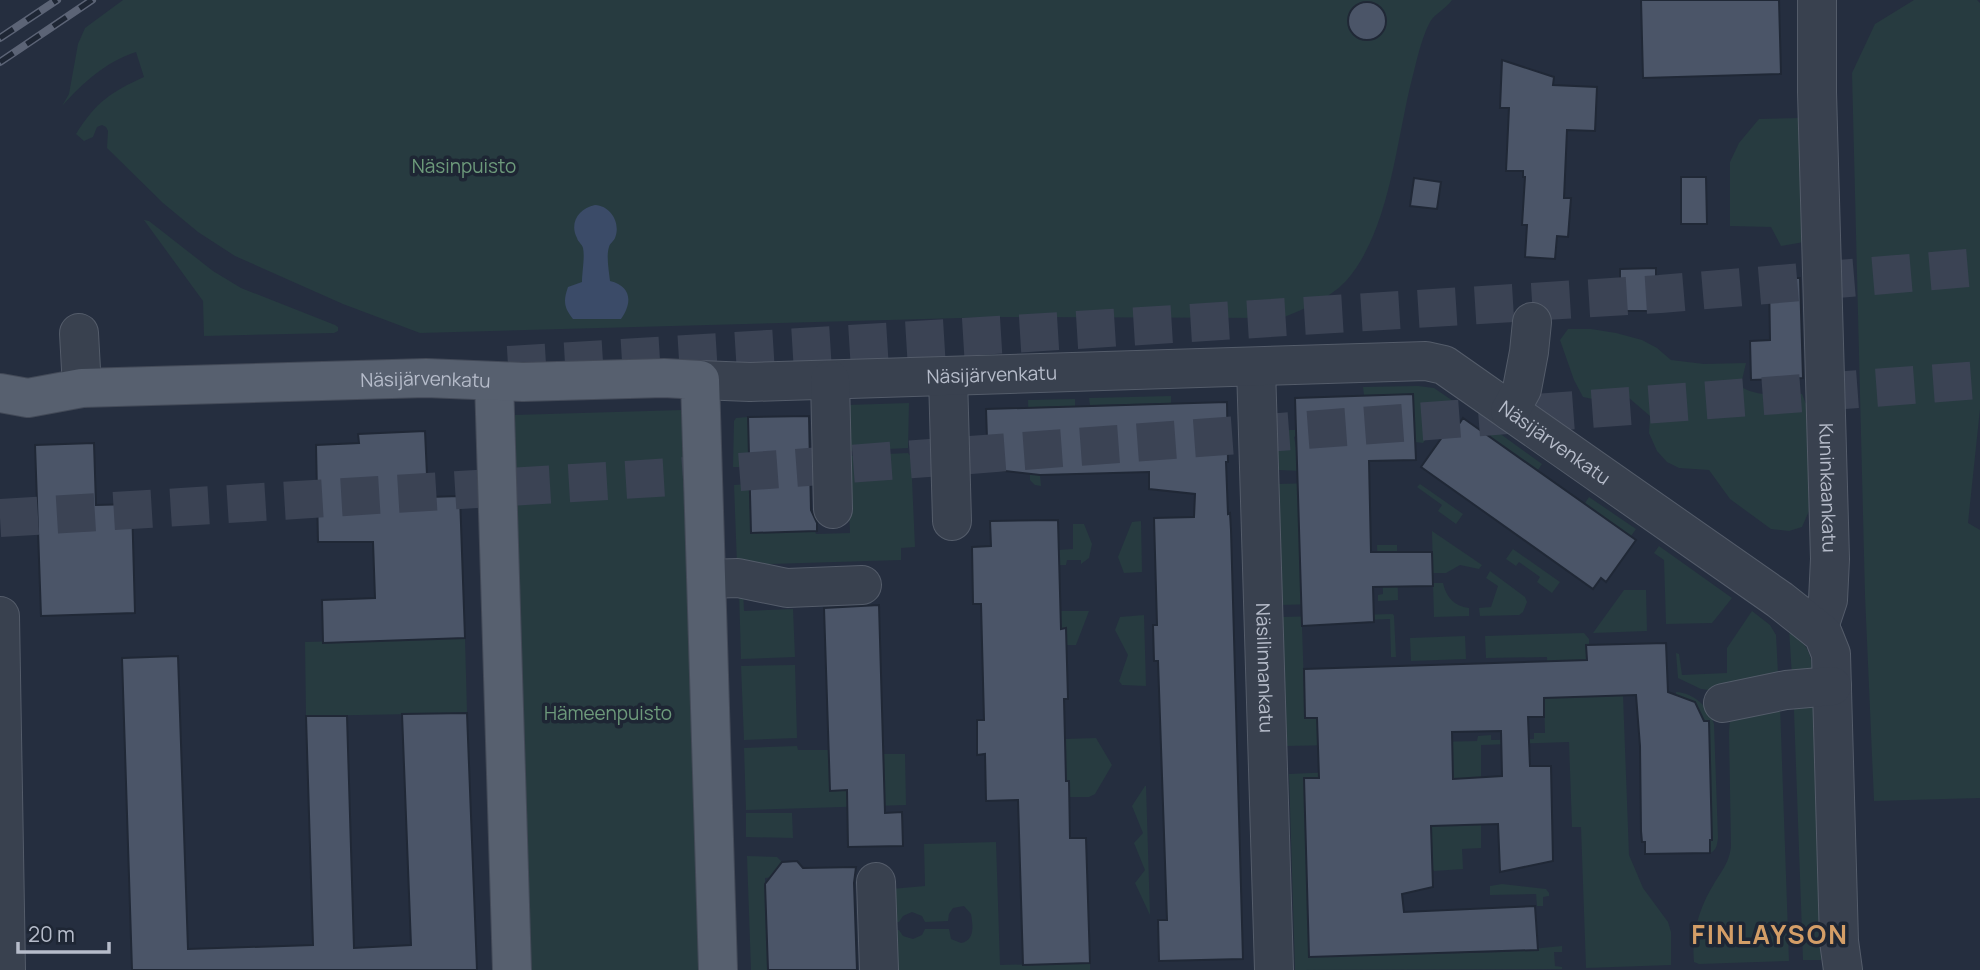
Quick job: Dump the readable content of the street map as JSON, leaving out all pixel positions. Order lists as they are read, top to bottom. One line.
{"streets":{"main road":["Näsijärvenkatu"],"street":["Kuninkaankatu","Näsilinnankatu"]},"crossings":[["Näsijärvenkatu","Kuninkaankatu"],["Näsijärvenkatu","Näsilinnankatu"]],"districts":["FINLAYSON"],"parks":["Näsinpuisto","Hämeenpuisto"],"scale_bar":"20 m"}
